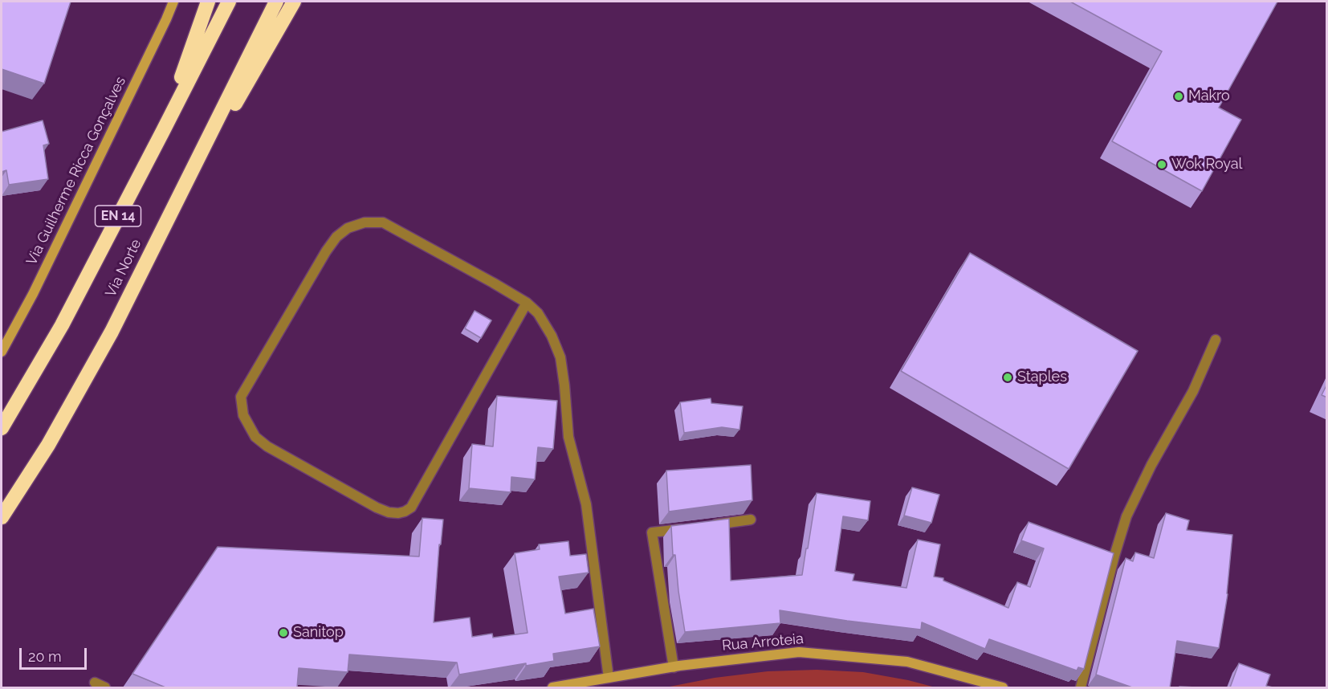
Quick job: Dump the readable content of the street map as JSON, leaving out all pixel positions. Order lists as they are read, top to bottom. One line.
{"streets":{"highway":["EN 14","Via Norte"],"street":["Via Guilherme Ricca Gonçalves","Rua Arroteia"]},"places":["Makro","Wok Royal","Staples","Sanitop"],"scale_bar":"20 m"}
